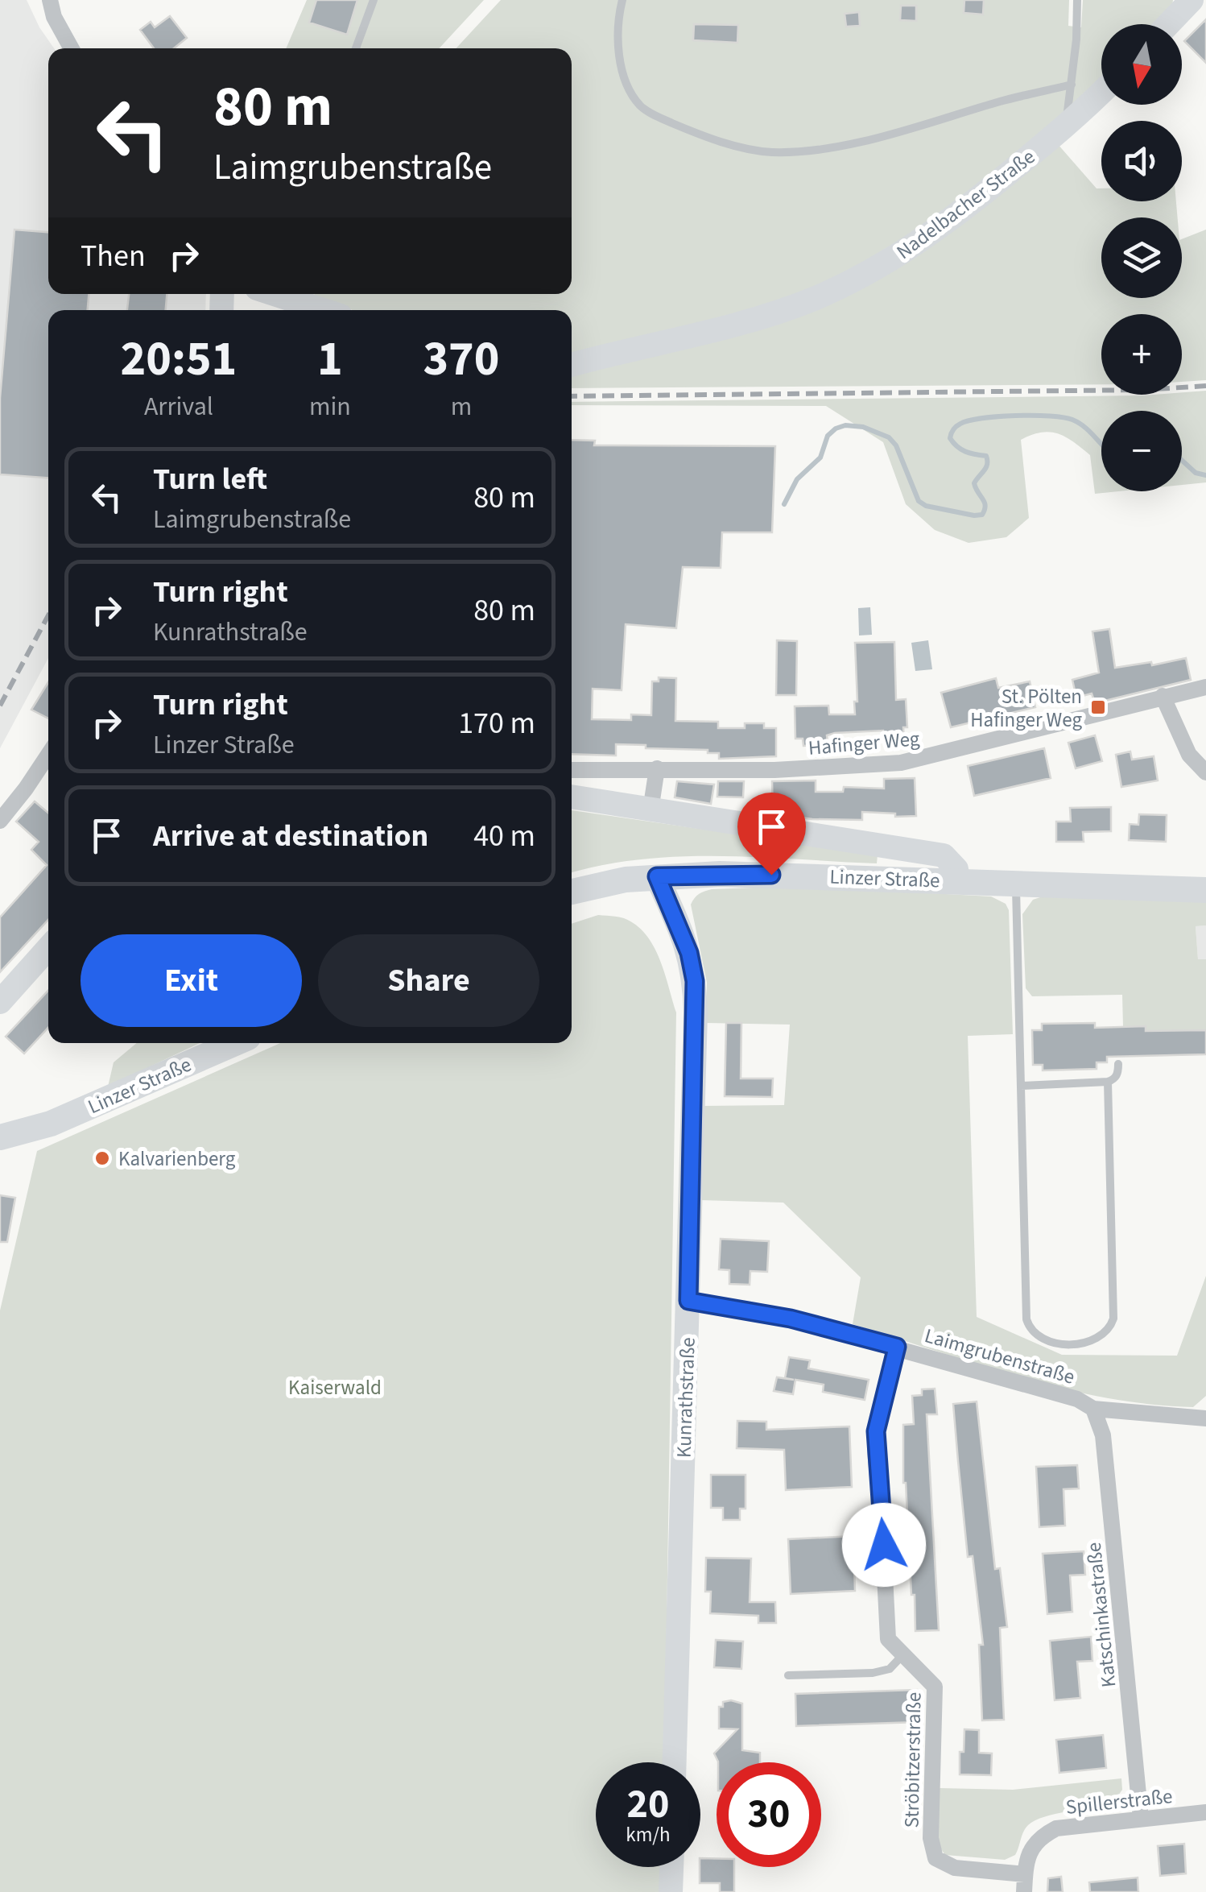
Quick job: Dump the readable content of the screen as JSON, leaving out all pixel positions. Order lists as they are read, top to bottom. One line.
{"streets":{"main road":["Linzer Straße"],"street":["Nadelbacher Straße","Hafinger Weg","Laimgrubenstraße","Kunrathstraße","Katschinkastraße","Ströbitzerstraße","Spillerstraße"]},"crossings":[["Linzer Straße","Kunrathstraße"],["Laimgrubenstraße","Kunrathstraße"],["Laimgrubenstraße","Katschinkastraße"],["Laimgrubenstraße","Ströbitzerstraße"],["Katschinkastraße","Spillerstraße"],["Ströbitzerstraße","Spillerstraße"]],"parks":["Kaiserwald"],"places":{"transit":["St. Pölten Hafinger Weg"],"other":["Kalvarienberg"]},"north":"bottom","page":{"map_buttons":["+","−"],"turn":["80 m","Laimgrubenstraße"],"then":"Then","eta":["20:51","Arrival","1","min","370","m"],"list":[{"name":"Turn left","note":"Laimgrubenstraße","value":"80 m"},{"name":"Turn right","note":"Kunrathstraße","value":"80 m"},{"name":"Turn right","note":"Linzer Straße","value":"170 m"},{"name":"Arrive at destination","value":"40 m"}],"buttons":["Exit","Share"],"speed":"20 km/h","limit":"30"}}
